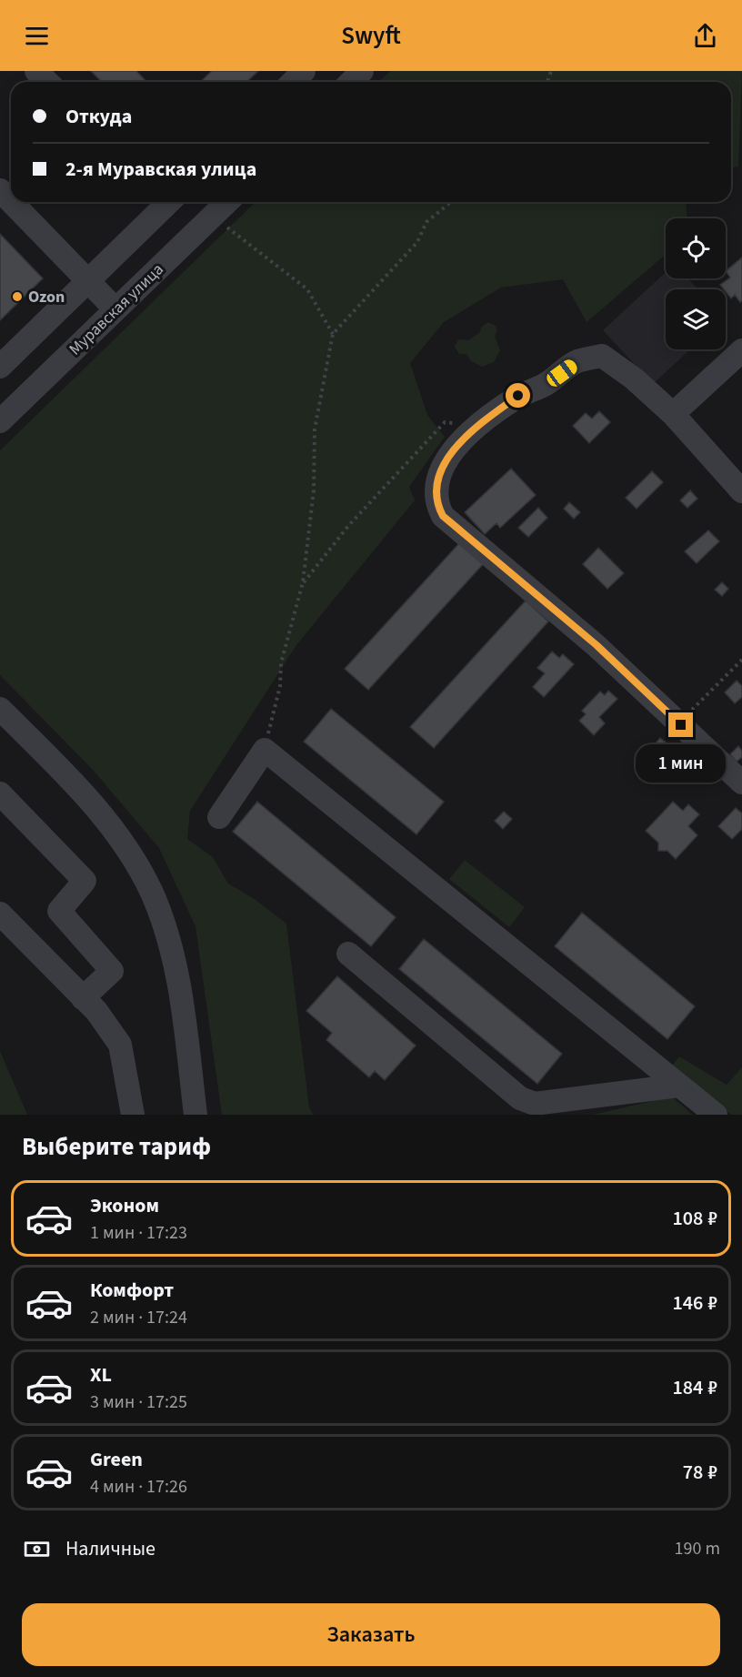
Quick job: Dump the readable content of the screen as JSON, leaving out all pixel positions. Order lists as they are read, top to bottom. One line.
{"streets":{"street":["Муравская улица"]},"places":["Ozon"],"page":{"header":"Swyft","banner":["Откуда","2-я Муравская улица"],"bubble":"1 мин","heading":"Выберите тариф","list":[{"name":"Эконом","note":"1 мин · 17:23","value":"108 ₽"},{"name":"Комфорт","note":"2 мин · 17:24","value":"146 ₽"},{"name":"XL","note":"3 мин · 17:25","value":"184 ₽"},{"name":"Green","note":"4 мин · 17:26","value":"78 ₽"}],"pay":["Наличные","190 m"],"buttons":"Заказать"}}
